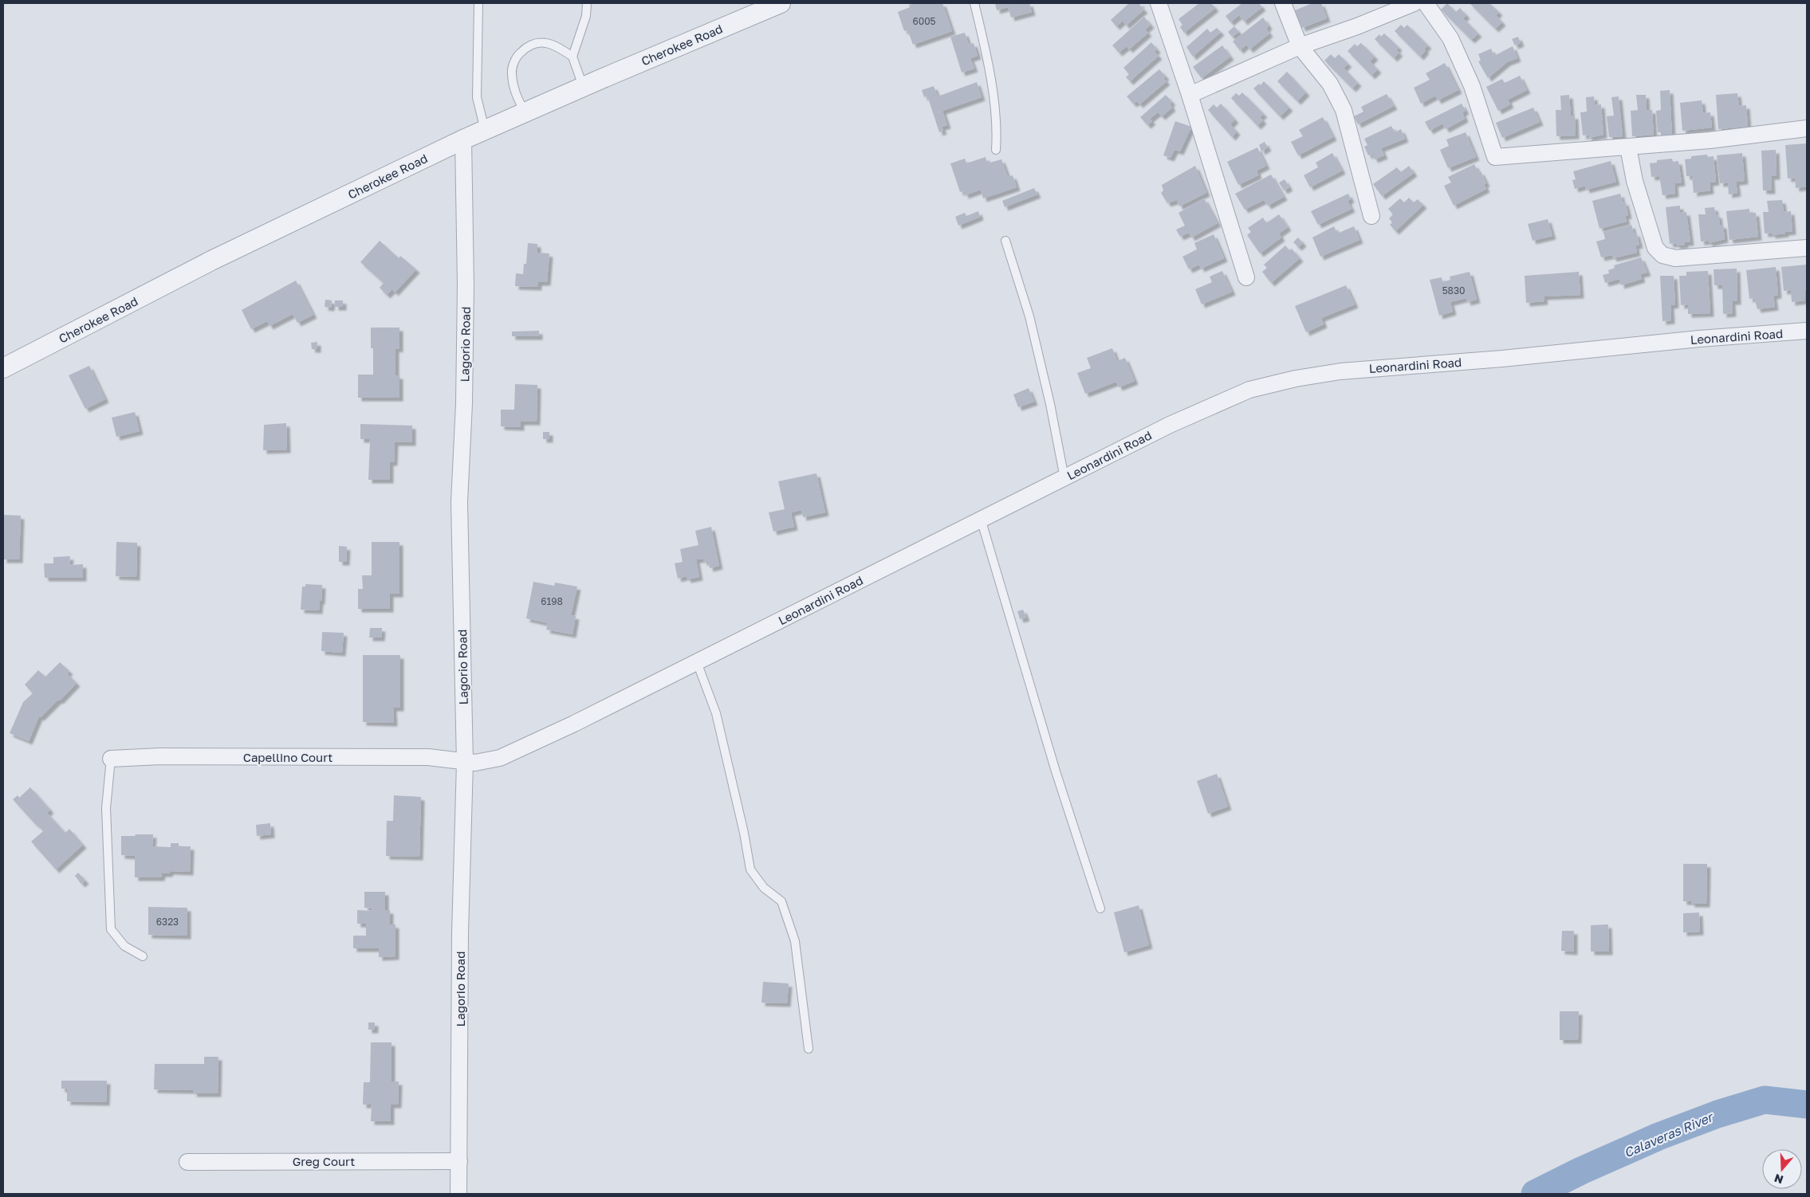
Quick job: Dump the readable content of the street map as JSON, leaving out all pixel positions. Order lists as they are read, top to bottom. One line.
{"streets":{"street":["Cherokee Road","Leonardini Road","Lagorio Road","Capellino Court","Greg Court"]},"crossings":[["Cherokee Road","Lagorio Road"],["Leonardini Road","Lagorio Road"],["Leonardini Road","Capellino Court"],["Lagorio Road","Capellino Court"],["Lagorio Road","Greg Court"]],"water":["Calaveras River"],"house_numbers":["6005","5830","6198","6323"],"north":"bottom"}
